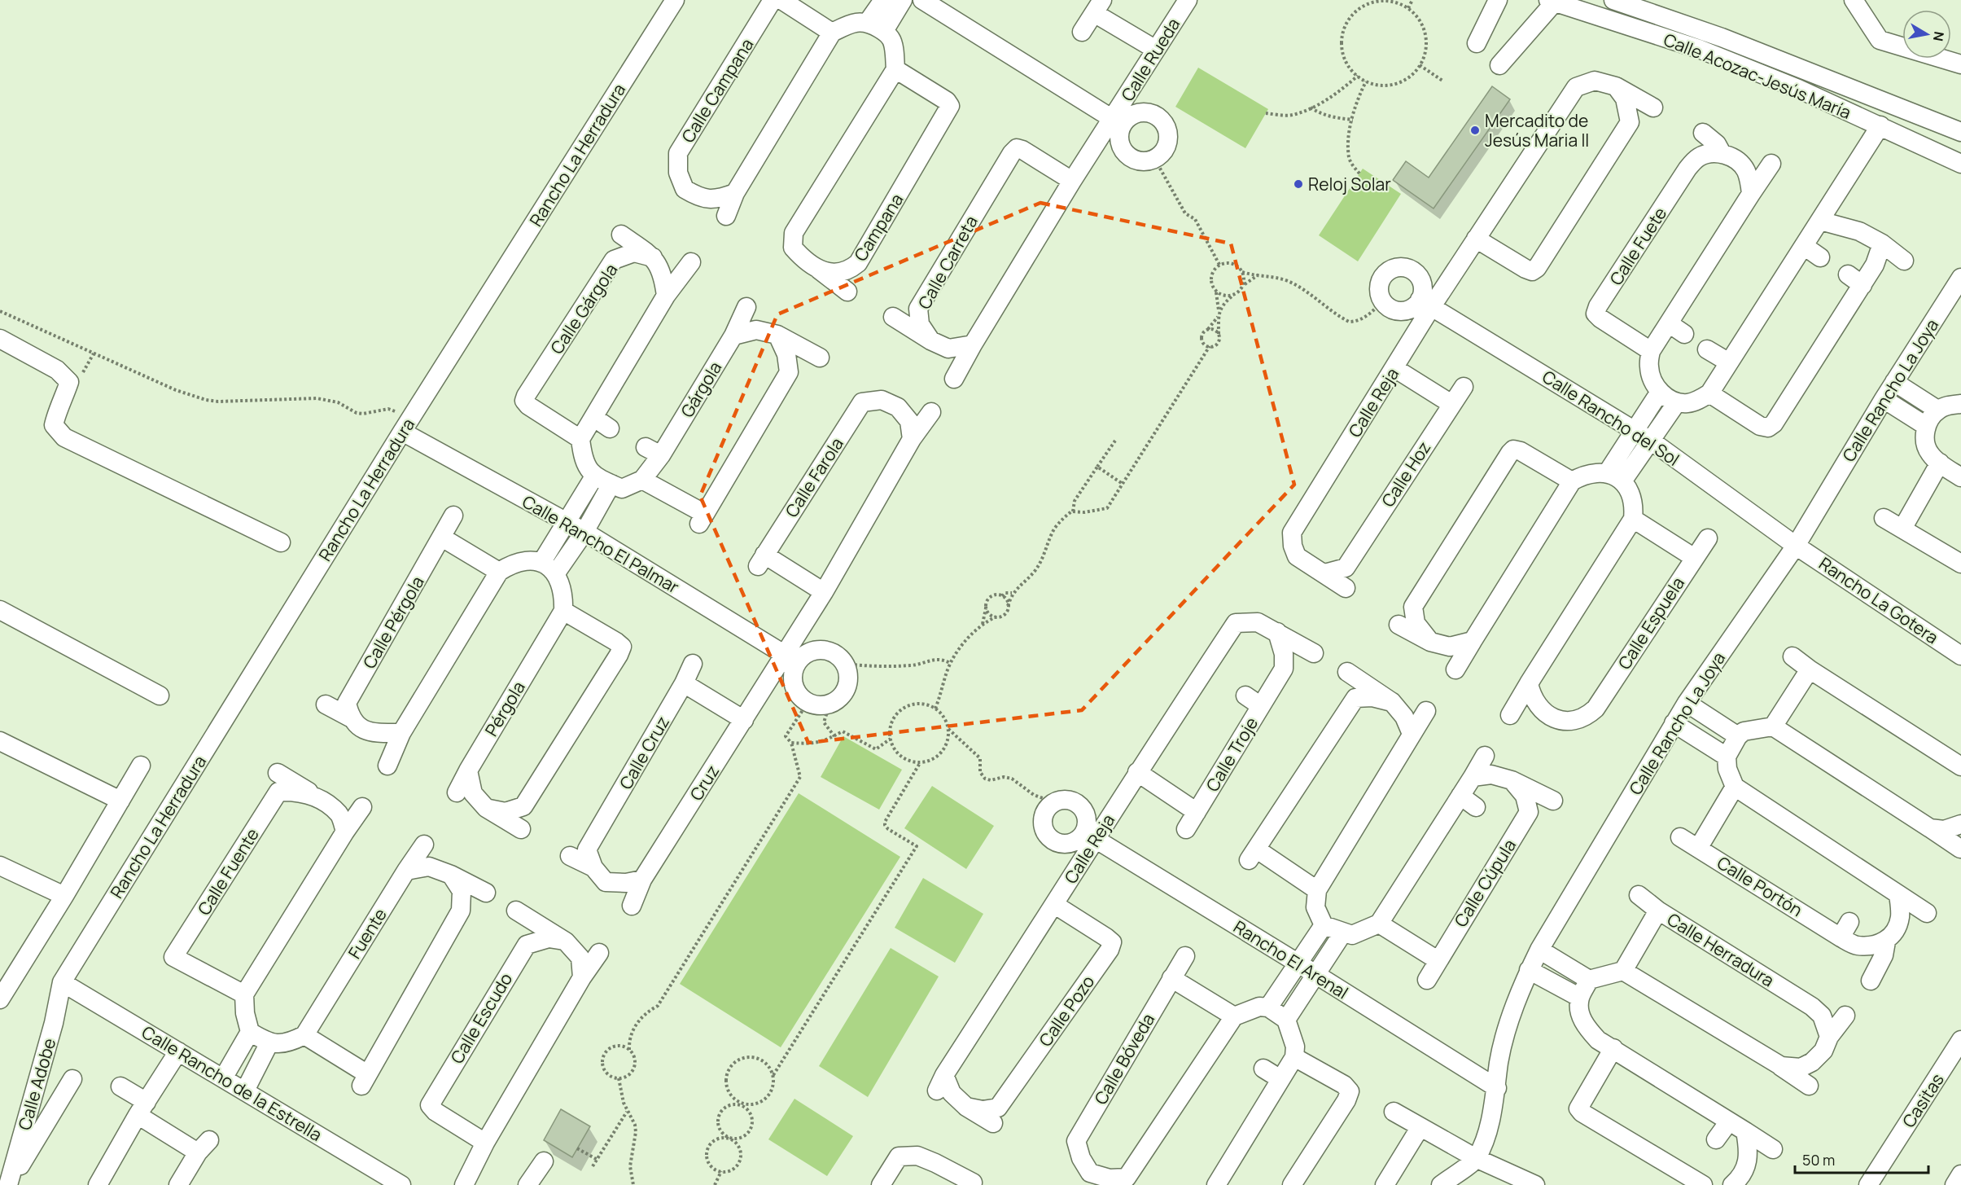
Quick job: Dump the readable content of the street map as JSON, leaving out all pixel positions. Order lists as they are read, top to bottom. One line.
{"streets":{"street":["Calle Rueda","Calle Acozac-Jesús María","Calle Campana","Rancho La Herradura","Campana","Calle Fuete","Calle Carreta","Calle Gárgola","Gárgola","Calle Rancho La Joya","Calle Reja","Calle Rancho del Sol","Calle Hoz","Calle Farola","Calle Rancho El Palmar","Rancho La Gotera","Calle Pérgola","Calle Espuela","Pérgola","Calle Cruz","Calle Troje","Cruz","Calle Fuente","Calle Cúpula","Calle Portón","Fuente","Calle Herradura","Rancho El Arenal","Calle Pozo","Calle Escudo","Calle Bóveda","Calle Rancho de la Estrella","Calle Adobe","Casitas"]},"crossings":[["Calle Rueda","Calle Carreta"],["Rancho La Herradura","Calle Rancho El Palmar"],["Rancho La Herradura","Calle Rancho de la Estrella"],["Rancho La Herradura","Calle Adobe"],["Calle Rancho La Joya","Calle Rancho del Sol"],["Calle Rancho La Joya","Rancho La Gotera"],["Calle Rancho La Joya","Rancho El Arenal"],["Calle Reja","Calle Rancho del Sol"],["Calle Reja","Calle Hoz"],["Calle Reja","Calle Troje"],["Calle Reja","Rancho El Arenal"],["Calle Reja","Calle Pozo"],["Calle Rancho del Sol","Rancho La Gotera"],["Calle Rancho El Palmar","Cruz"],["Calle Rancho de la Estrella","Calle Adobe"]],"places":["Mercadito de Jesús Maria II","Reloj Solar"],"scale_bar":"50 m","north":"right"}
